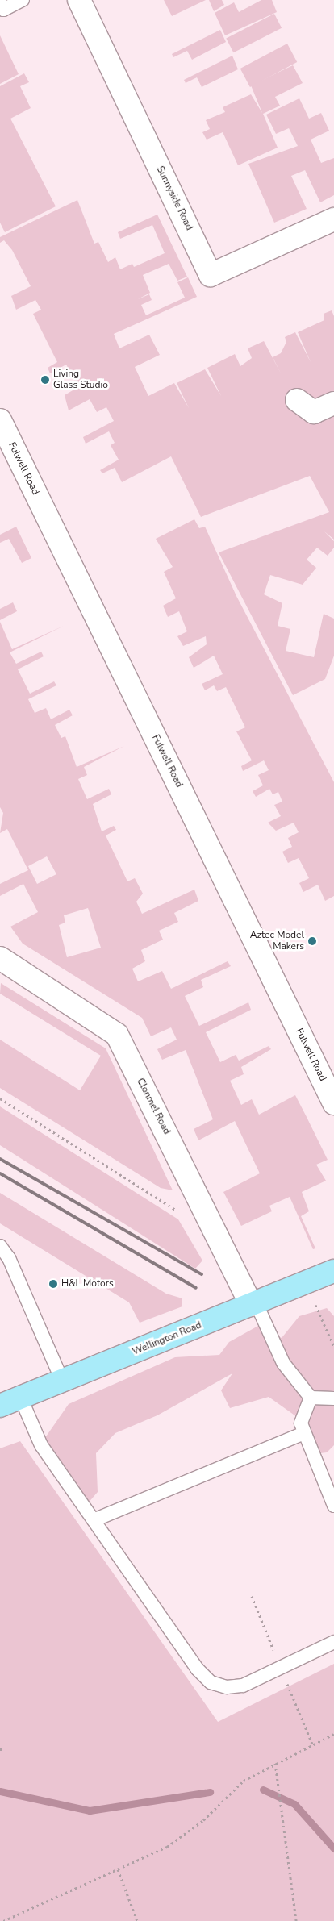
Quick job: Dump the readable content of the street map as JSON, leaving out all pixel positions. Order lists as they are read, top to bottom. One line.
{"streets":{"main road":["Wellington Road"],"street":["Sunnyside Road","Fulwell Road","Clonmel Road"]},"crossings":[["Clonmel Road","Wellington Road"]],"places":["Living Glass Studio","Aztec Model Makers","H&L Motors"]}
